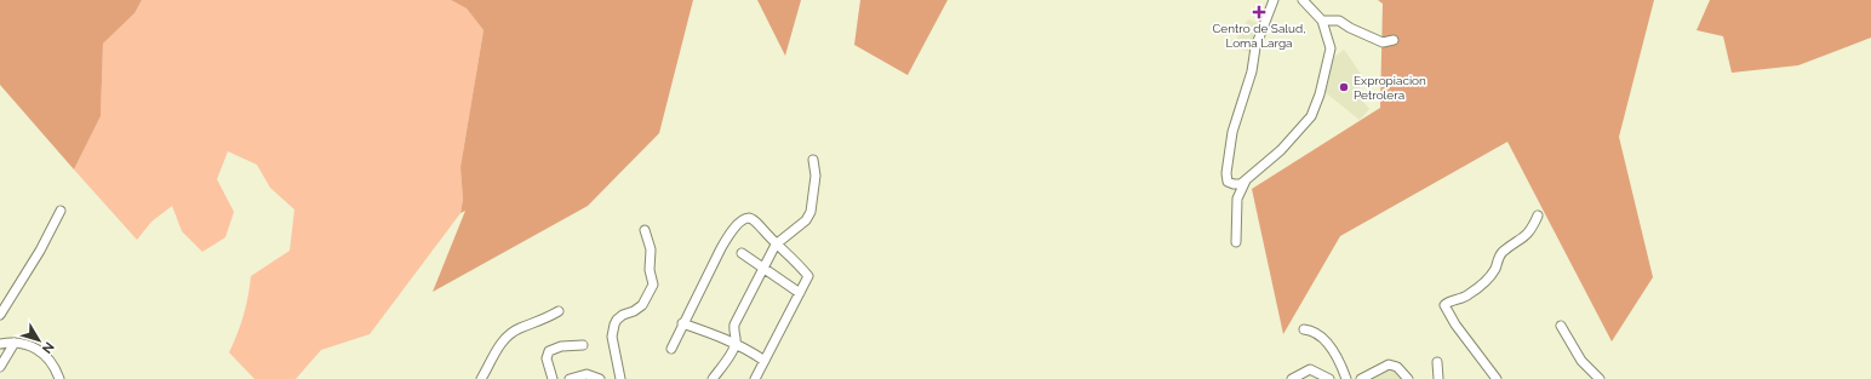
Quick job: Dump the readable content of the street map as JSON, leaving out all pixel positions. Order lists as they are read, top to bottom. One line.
{"places":{"health":["Centro de Salud, Loma Larga"],"other":["Expropiacion Petrolera"]},"north":"bottom right"}
